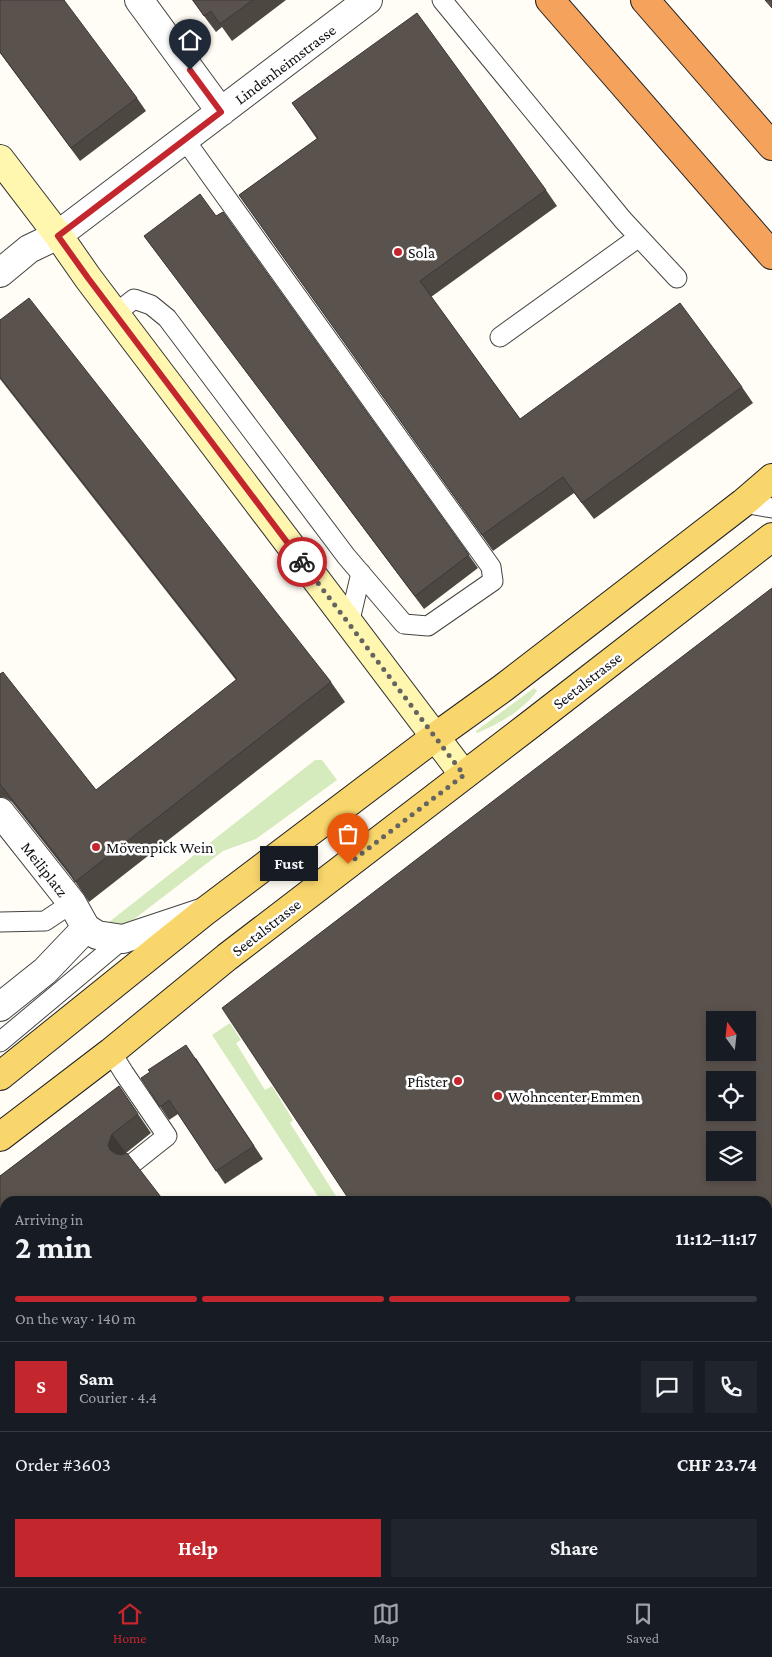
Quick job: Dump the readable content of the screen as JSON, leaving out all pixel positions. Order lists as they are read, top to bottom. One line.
{"streets":{"main road":["Seetalstrasse"],"street":["Lindenheimstrasse","Meiliplatz"]},"places":["Sola","Mövenpick Wein","Fust","Pfister","Wohncenter Emmen"],"north":"top","page":{"bubble":"Fust","heading":["2 min","Arriving in","11:12–11:17"],"panel":["Sam","Courier · 4.4","Order #3603","CHF 23.74"],"bar":"On the way · 140 m","round":"S","buttons":["Help","Share"],"tabs":["Home","Map","Saved"]}}
